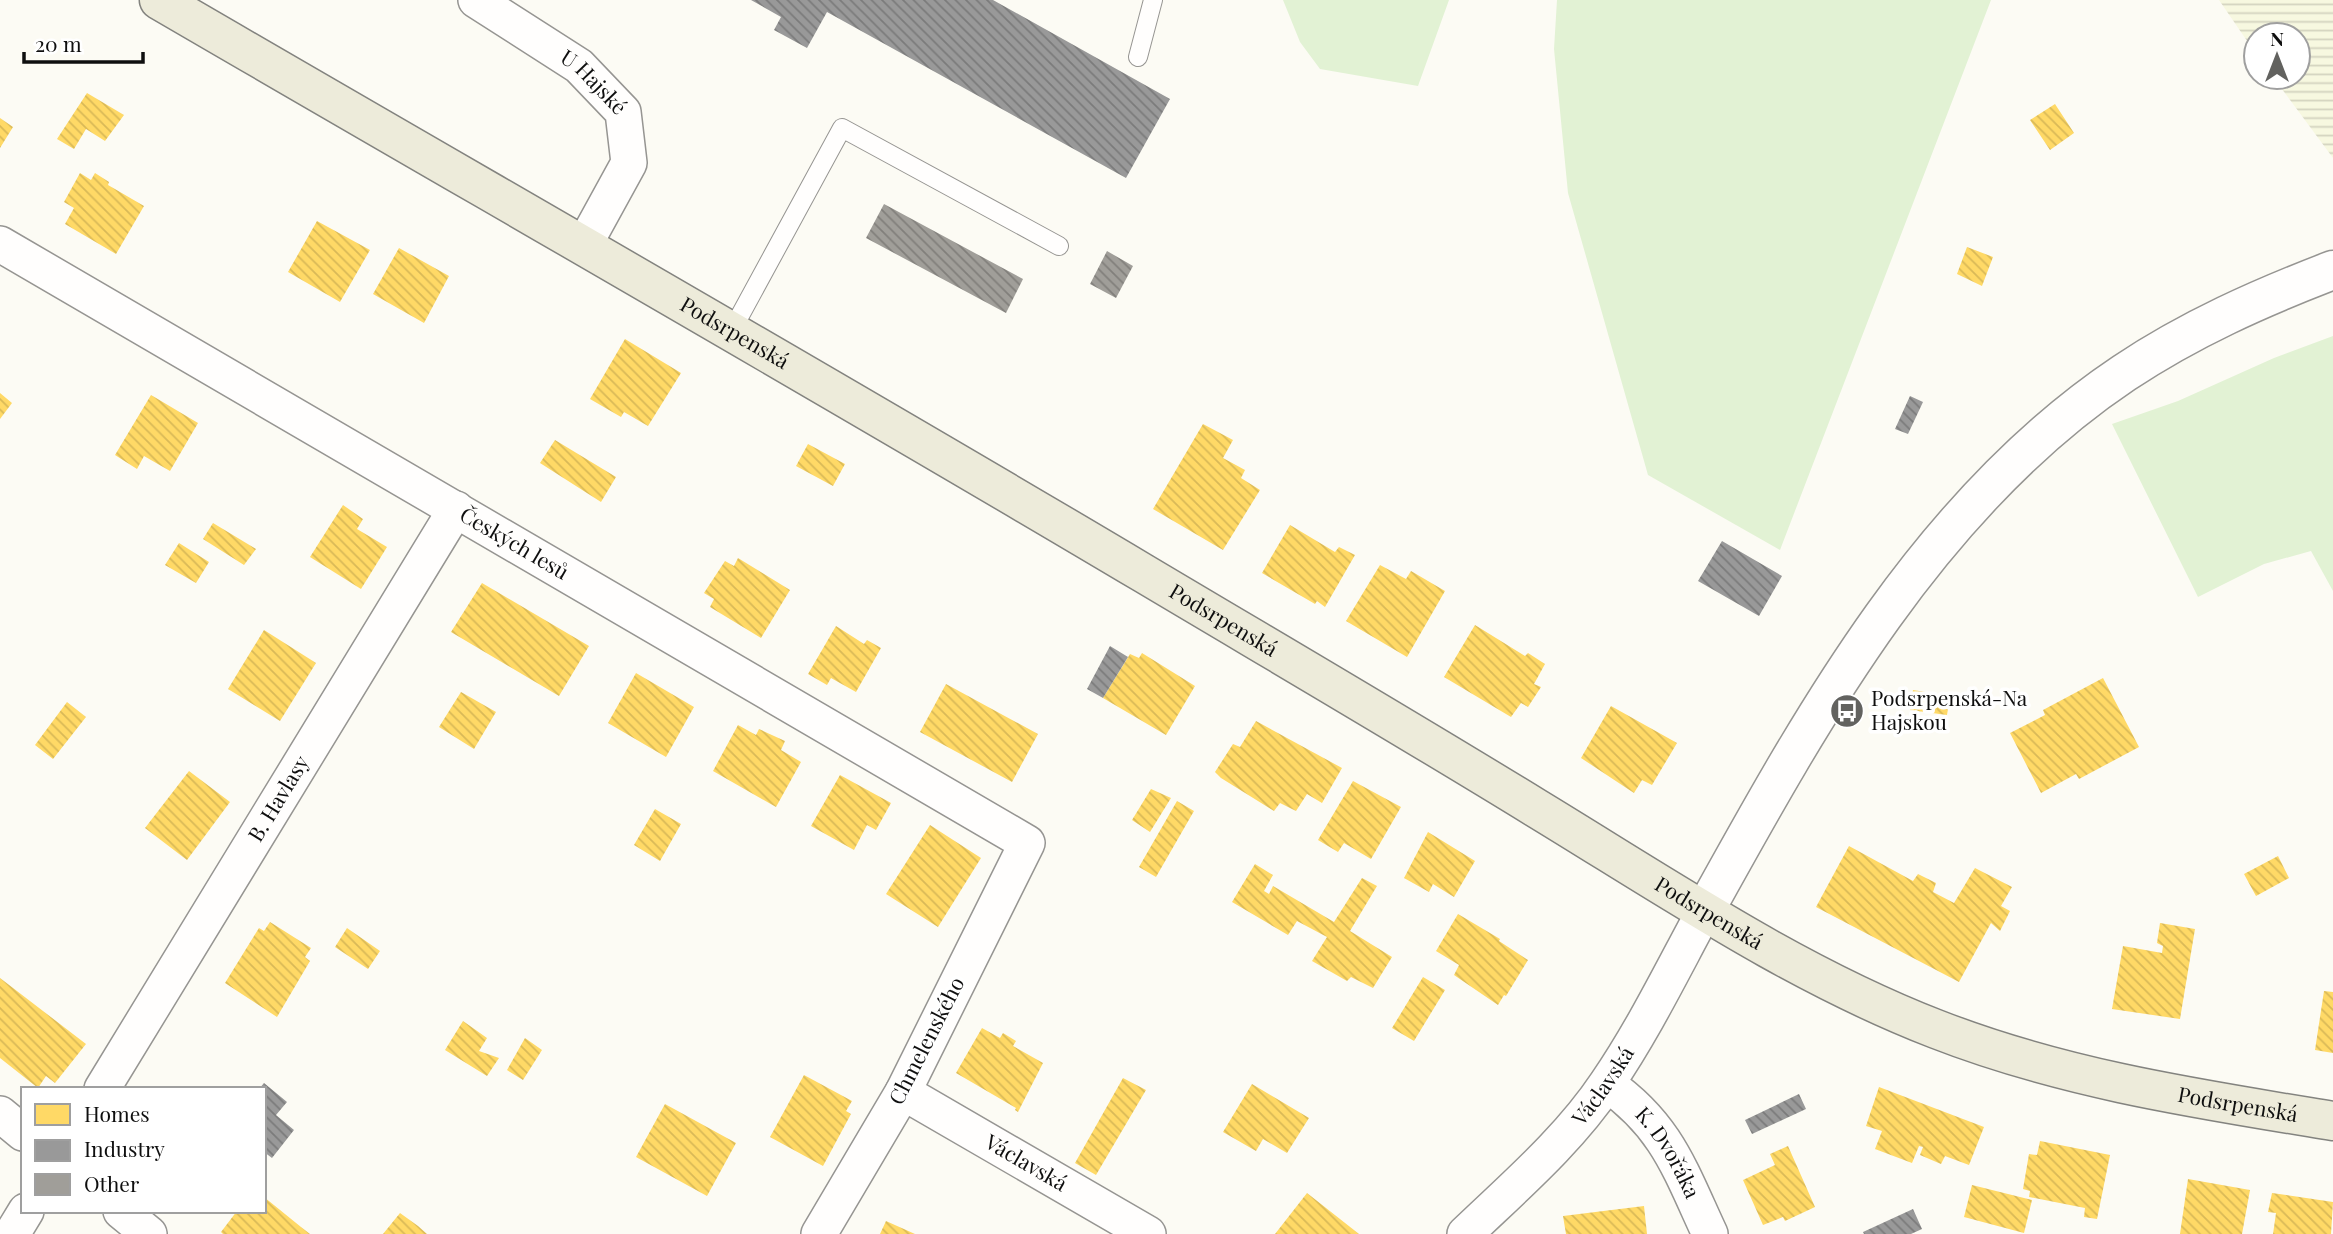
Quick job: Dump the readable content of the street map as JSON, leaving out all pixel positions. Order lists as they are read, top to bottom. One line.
{"streets":{"main road":["Podsrpenská"],"street":["U Hajské","Českých lesů","B. Havlasy","Chmelenského","Václavská","K. Dvořáka"]},"crossings":[["U Hajské","Podsrpenská"],["Podsrpenská","Václavská"],["Českých lesů","B. Havlasy"],["Českých lesů","Chmelenského"],["Chmelenského","Václavská"],["Václavská","K. Dvořáka"]],"places":{"bus stop":["Podsrpenská-Na Hajskou"]},"legend":["Homes","Industry","Other"],"scale_bar":"20 m","north":"top"}
